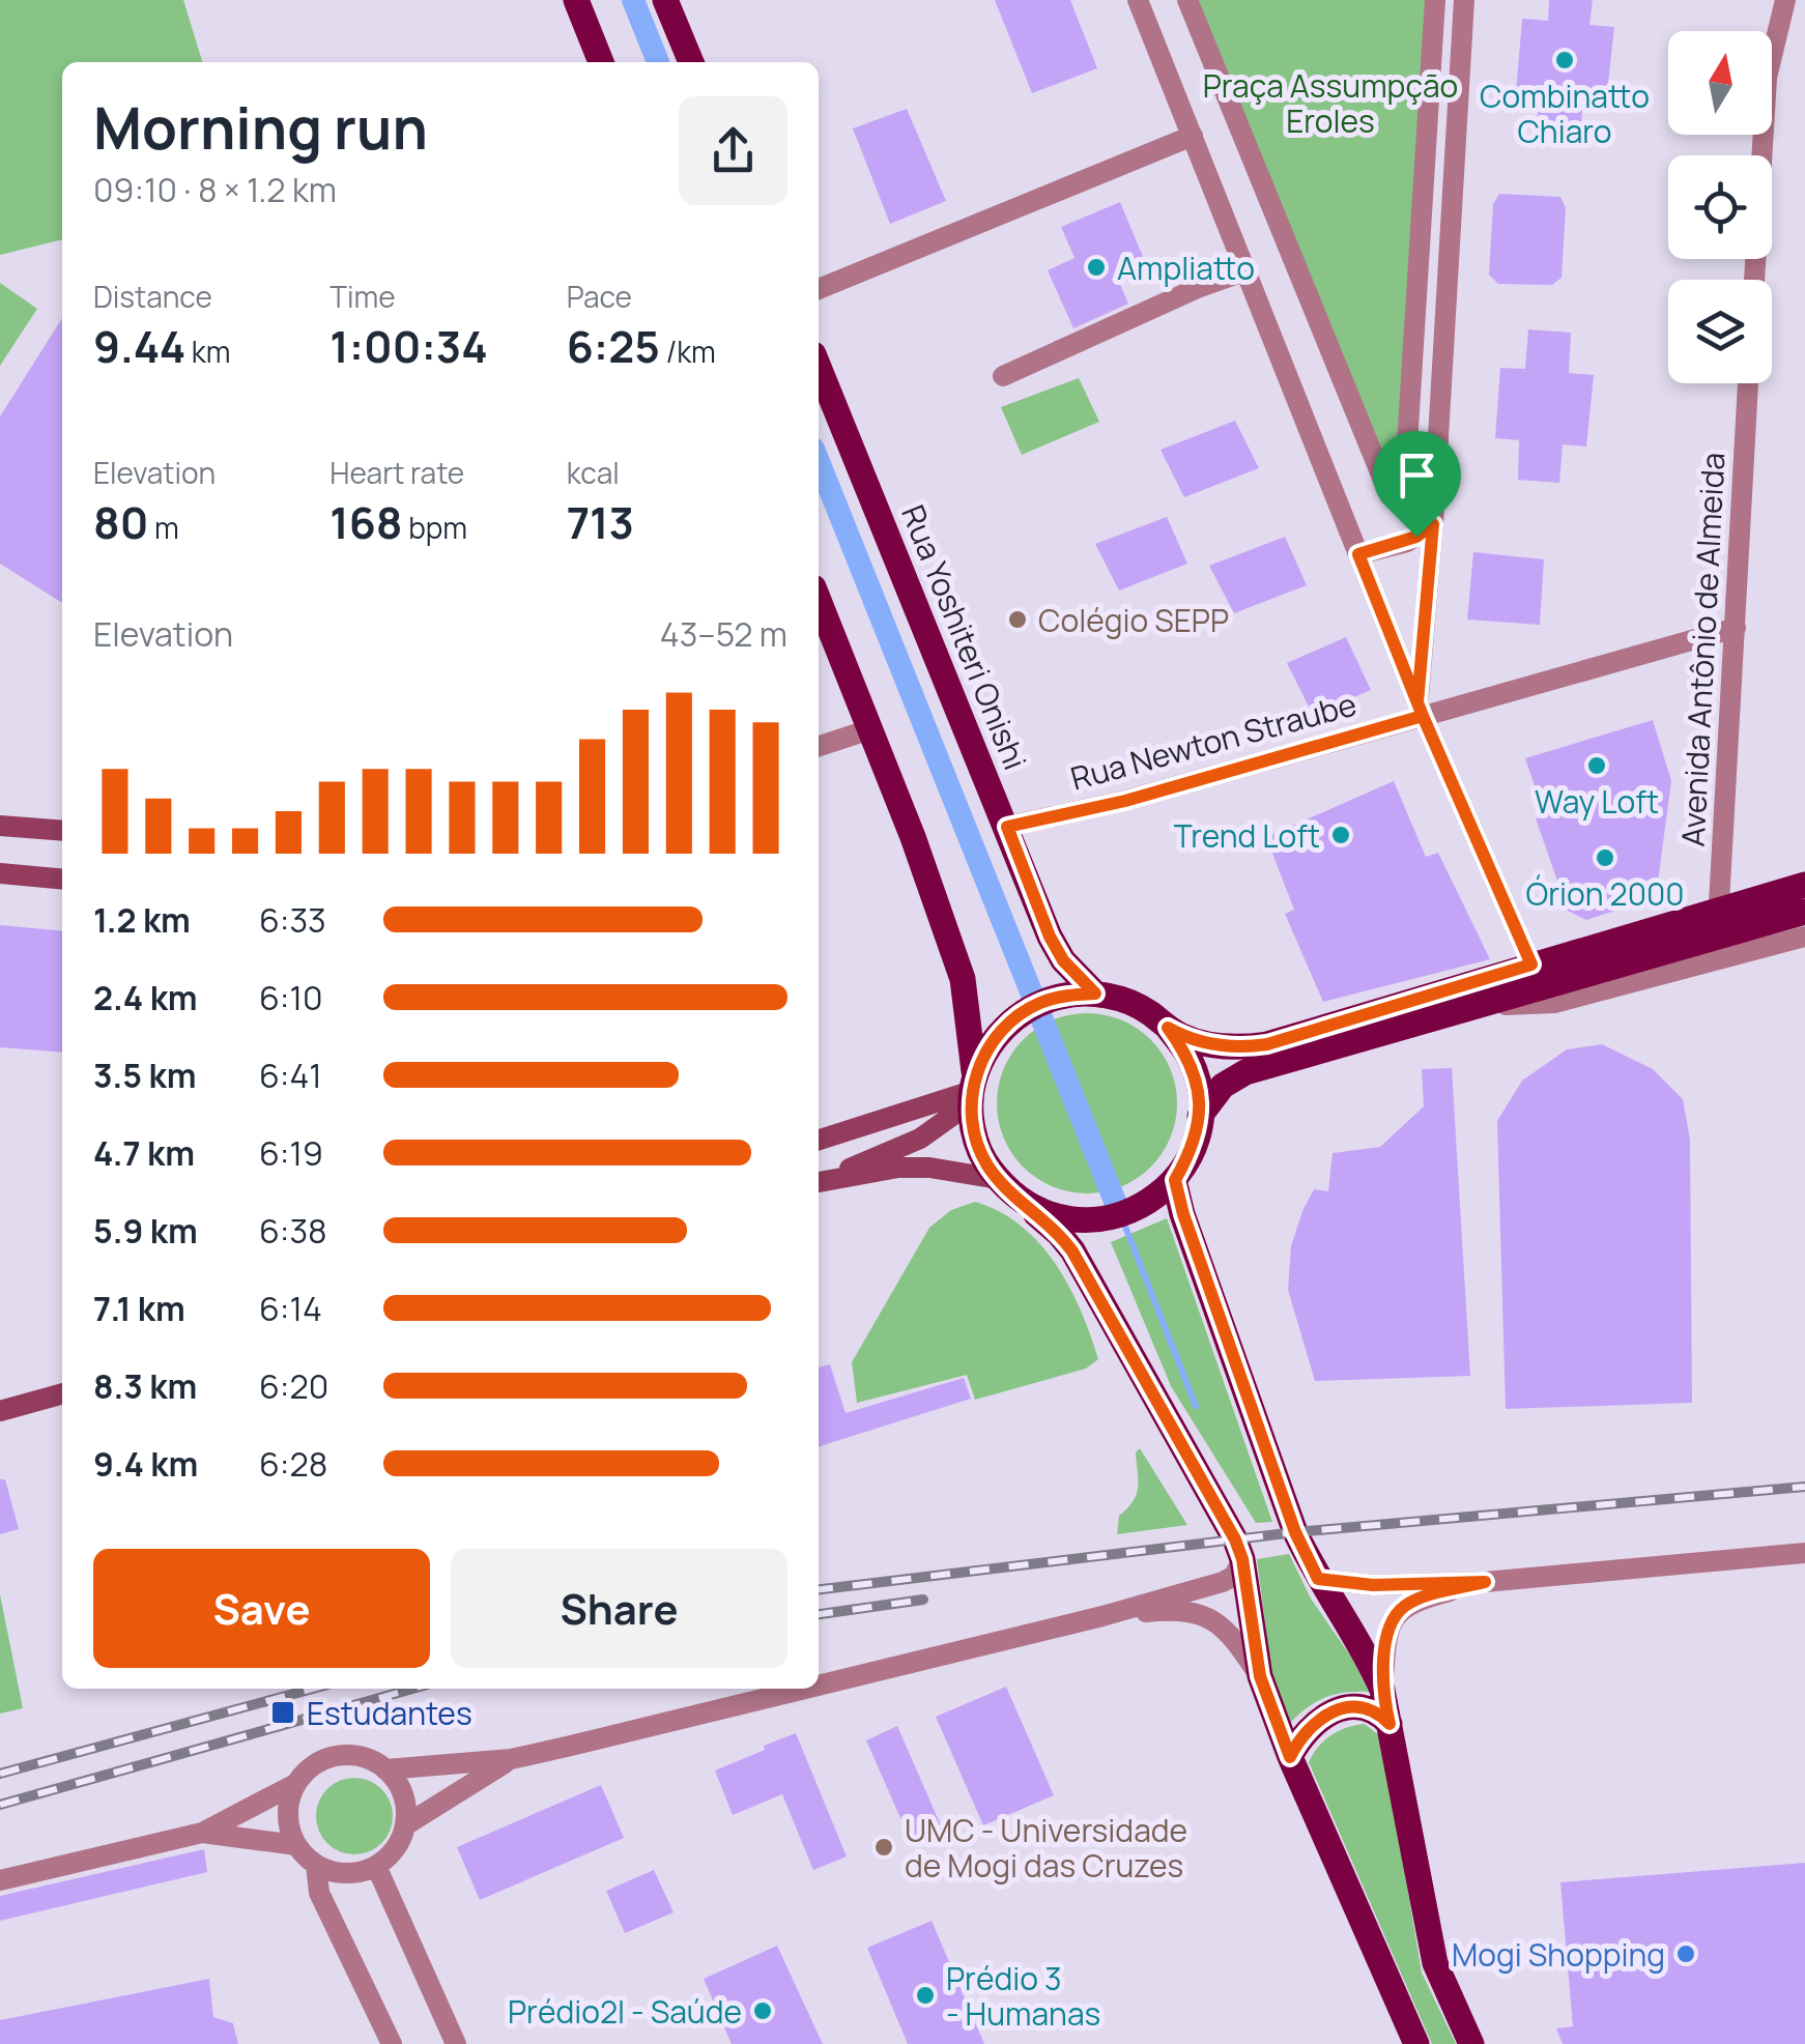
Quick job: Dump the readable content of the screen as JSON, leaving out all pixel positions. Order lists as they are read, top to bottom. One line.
{"streets":{"main road":["Rua Yoshiteri Onishi"],"street":["Avenida Antônio de Almeida","Rua Newton Straube"]},"crossings":[["Rua Yoshiteri Onishi","Rua Newton Straube"],["Avenida Antônio de Almeida","Rua Newton Straube"]],"parks":["Praça Assumpção Eroles"],"places":{"other":["Combinatto Chiaro","Ampliatto","Colégio SEPP","Way Loft","Trend Loft","Órion 2000","UMC - Universidade de Mogi das Cruzes","Mogi Shopping","Prédio 3 - Humanas","Prédio2I - Saúde"],"transit":["Estudantes"]},"north":"top","page":{"heading":["Morning run","09:10 · 8 × 1.2 km"],"stats":[["Distance","9.44 km"],["Time","1:00:34"],["Pace","6:25 /km"],["Elevation","80 m"],["Heart rate","168 bpm"],["kcal","713"]],"chart":["Elevation","43–52 m"],"list":[{"name":"1.2 km","note":"6:33"},{"name":"2.4 km","note":"6:10"},{"name":"3.5 km","note":"6:41"},{"name":"4.7 km","note":"6:19"},{"name":"5.9 km","note":"6:38"},{"name":"7.1 km","note":"6:14"},{"name":"8.3 km","note":"6:20"},{"name":"9.4 km","note":"6:28"}],"buttons":["Save","Share"]}}
